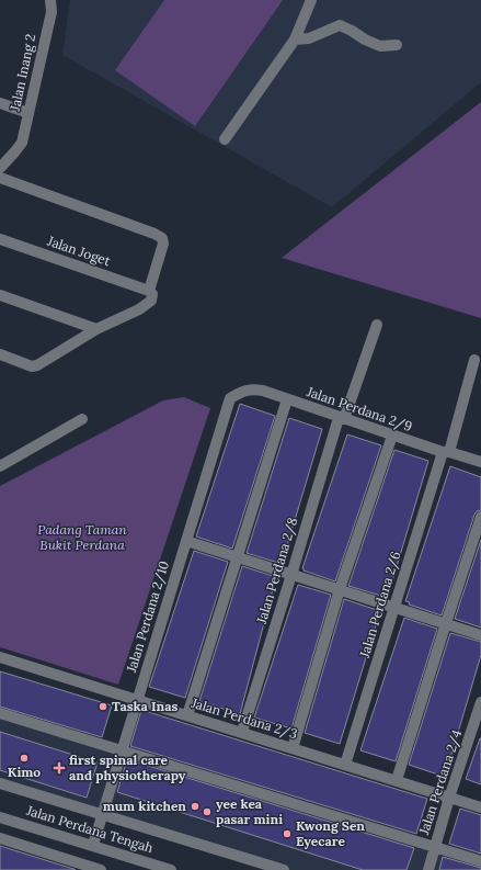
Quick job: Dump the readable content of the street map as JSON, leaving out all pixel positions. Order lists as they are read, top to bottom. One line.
{"streets":{"street":["Jalan Inang 2","Jalan Joget","Jalan Perdana 2/9","Jalan Perdana 2/8","Jalan Perdana 2/6","Jalan Perdana 2/10","Jalan Perdana 2/3","Jalan Perdana 2/4","Jalan Perdana Tengah"]},"crossings":[["Jalan Perdana 2/9","Jalan Perdana 2/8"],["Jalan Perdana 2/9","Jalan Perdana 2/6"],["Jalan Perdana 2/9","Jalan Perdana 2/10"],["Jalan Perdana 2/8","Jalan Perdana 2/3"],["Jalan Perdana 2/6","Jalan Perdana 2/3"],["Jalan Perdana 2/10","Jalan Perdana 2/3"],["Jalan Perdana 2/10","Jalan Perdana Tengah"],["Jalan Perdana 2/3","Jalan Perdana 2/4"]],"parks":["Padang Taman Bukit Perdana"],"places":{"other":["Taska Inas","Kimo","mum kitchen","yee kea pasar mini","Kwong Sen Eyecare"],"health":["first spinal care and physiotherapy"]}}
